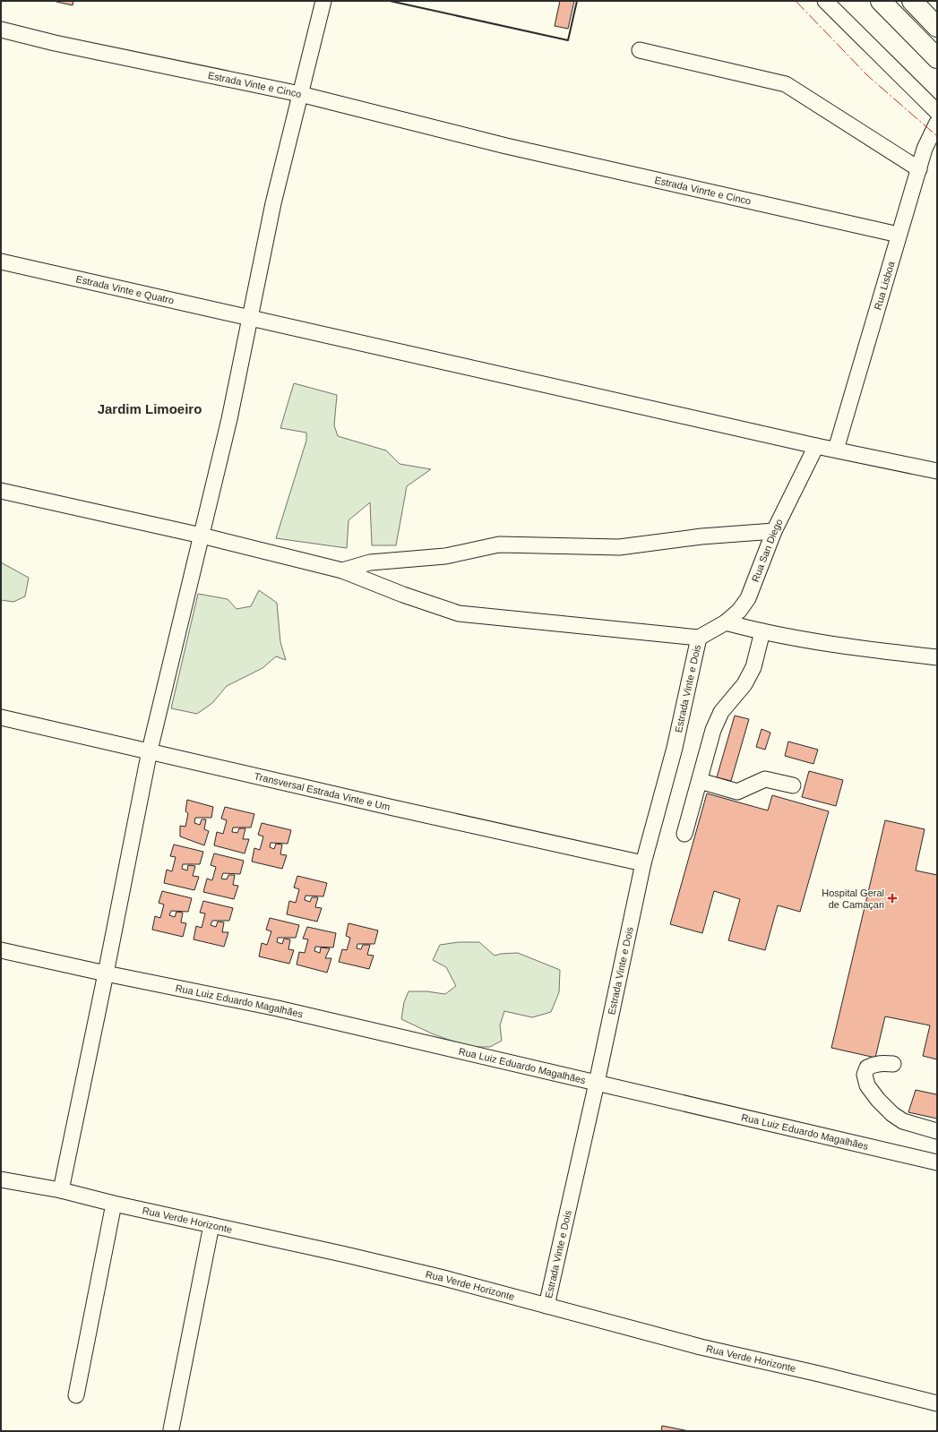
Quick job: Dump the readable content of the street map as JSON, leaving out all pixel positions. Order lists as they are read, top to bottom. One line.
{"streets":{"street":["Estrada Vinte e Cinco","Estrada Vinrte e Cinco","Rua Lisboa","Estrada Vinte e Quatro","Rua San Diego","Estrada Vinte e Dois","Transversal Estrada Vinte e Um","Rua Luiz Eduardo Magalhães","Rua Verde Horizonte"]},"crossings":[["Estrada Vinte e Cinco","Estrada Vinrte e Cinco"],["Estrada Vinrte e Cinco","Rua Lisboa"],["Rua Lisboa","Estrada Vinte e Quatro"],["Estrada Vinte e Quatro","Rua San Diego"],["Rua San Diego","Estrada Vinte e Dois"],["Estrada Vinte e Dois","Transversal Estrada Vinte e Um"],["Estrada Vinte e Dois","Rua Luiz Eduardo Magalhães"],["Estrada Vinte e Dois","Rua Verde Horizonte"]],"districts":["Jardim Limoeiro"],"places":{"health":["Hospital Geral de Camaçari"]}}
